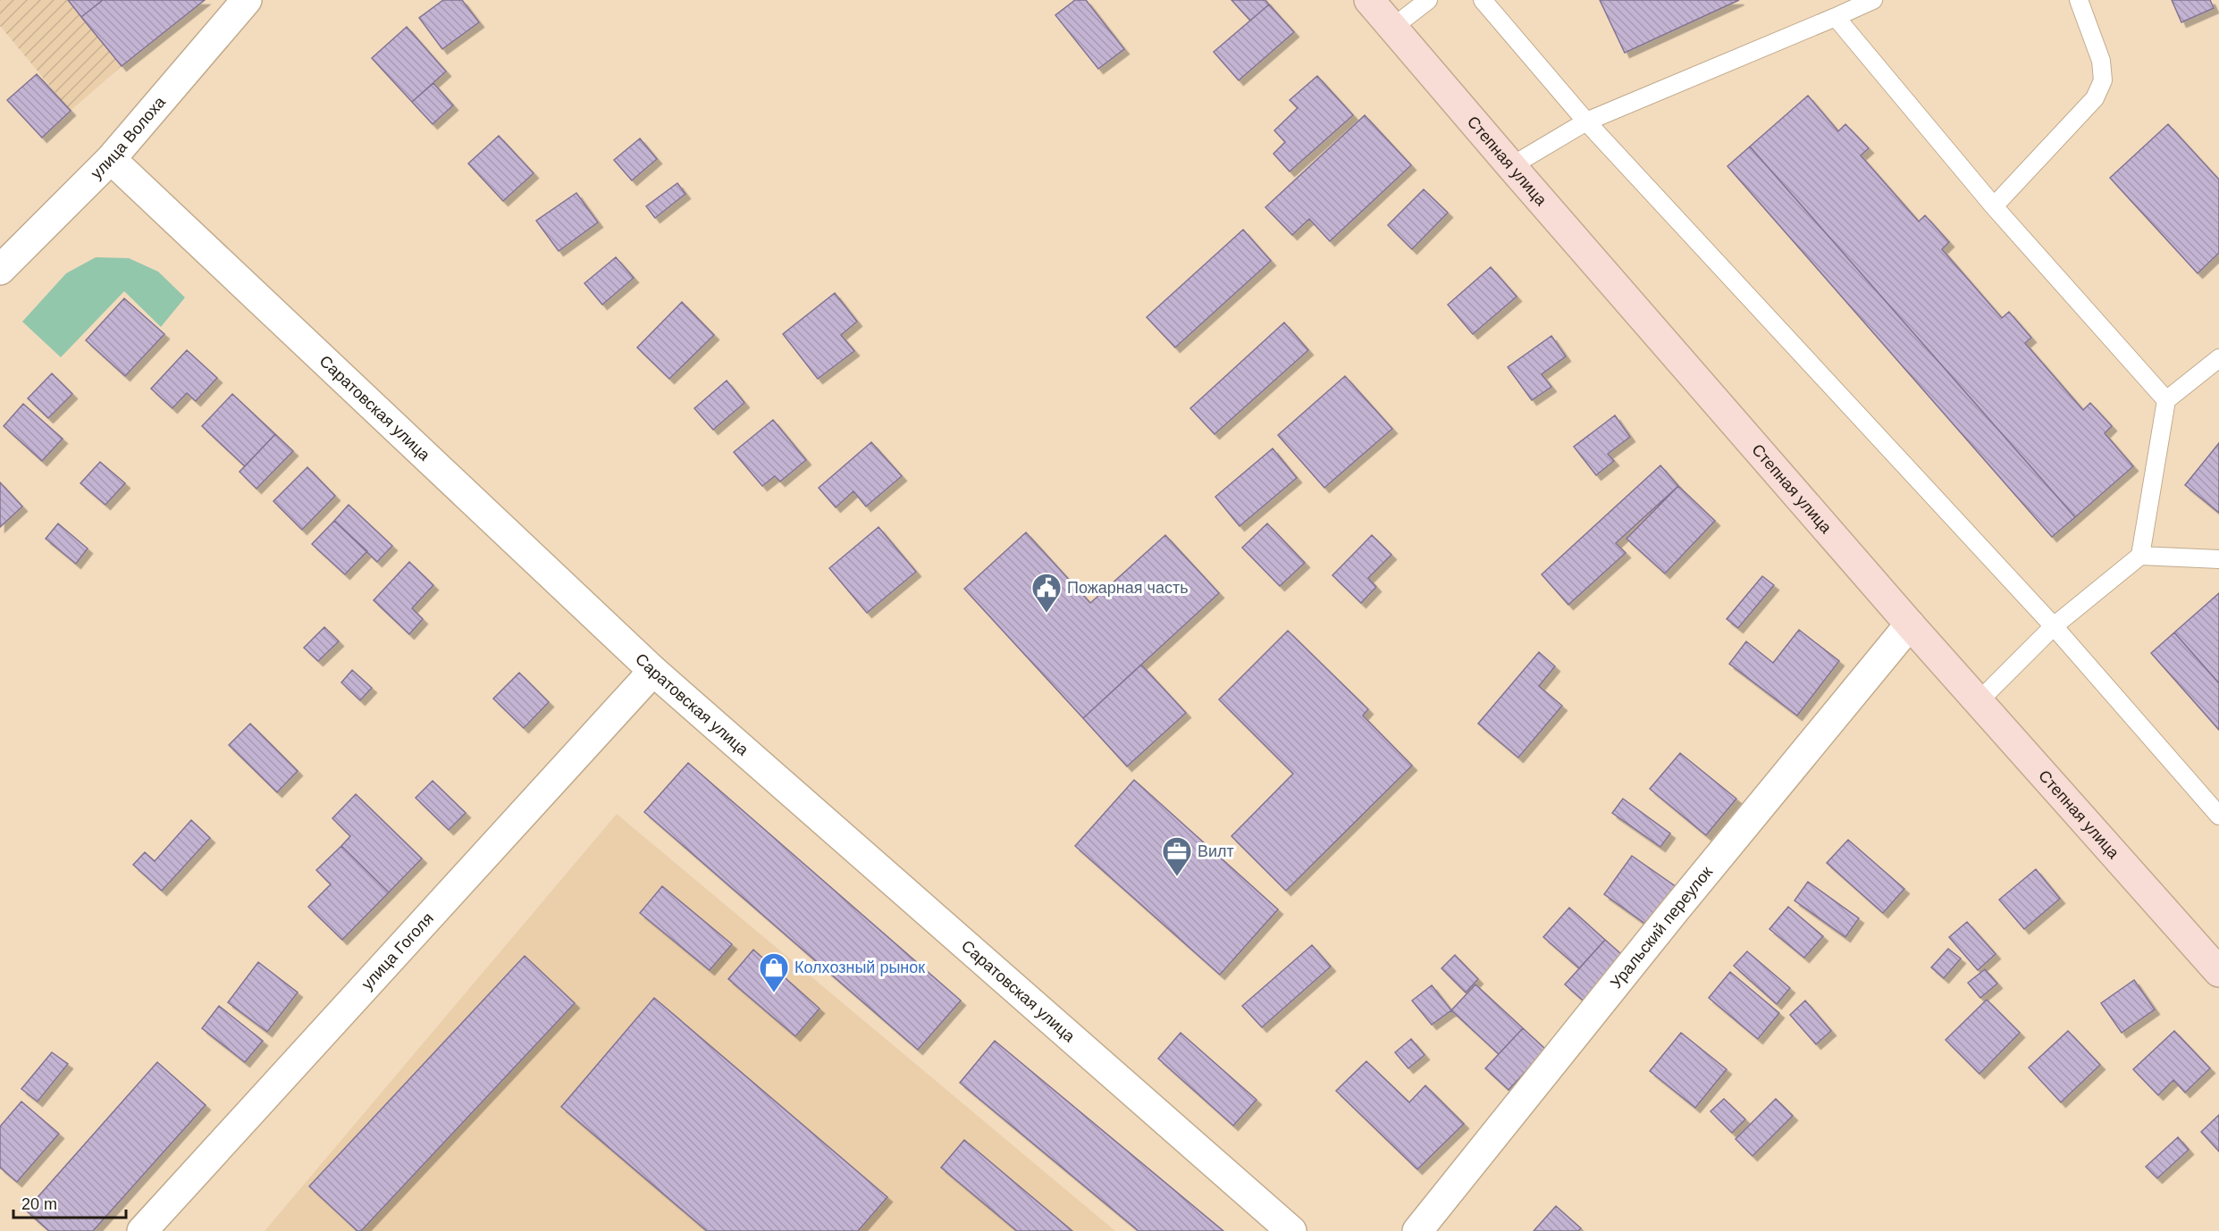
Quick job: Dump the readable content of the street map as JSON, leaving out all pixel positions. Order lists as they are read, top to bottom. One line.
{"streets":{"street":["улица Волоха","Степная улица","Саратовская улица","Уральский переулок","улица Гоголя"]},"crossings":[["улица Волоха","Саратовская улица"],["Степная улица","Уральский переулок"],["Саратовская улица","улица Гоголя"]],"places":{"public building":["Пожарная часть"],"office":["Вилт"],"shop":["Колхозный рынок"]},"scale_bar":"20 m"}
